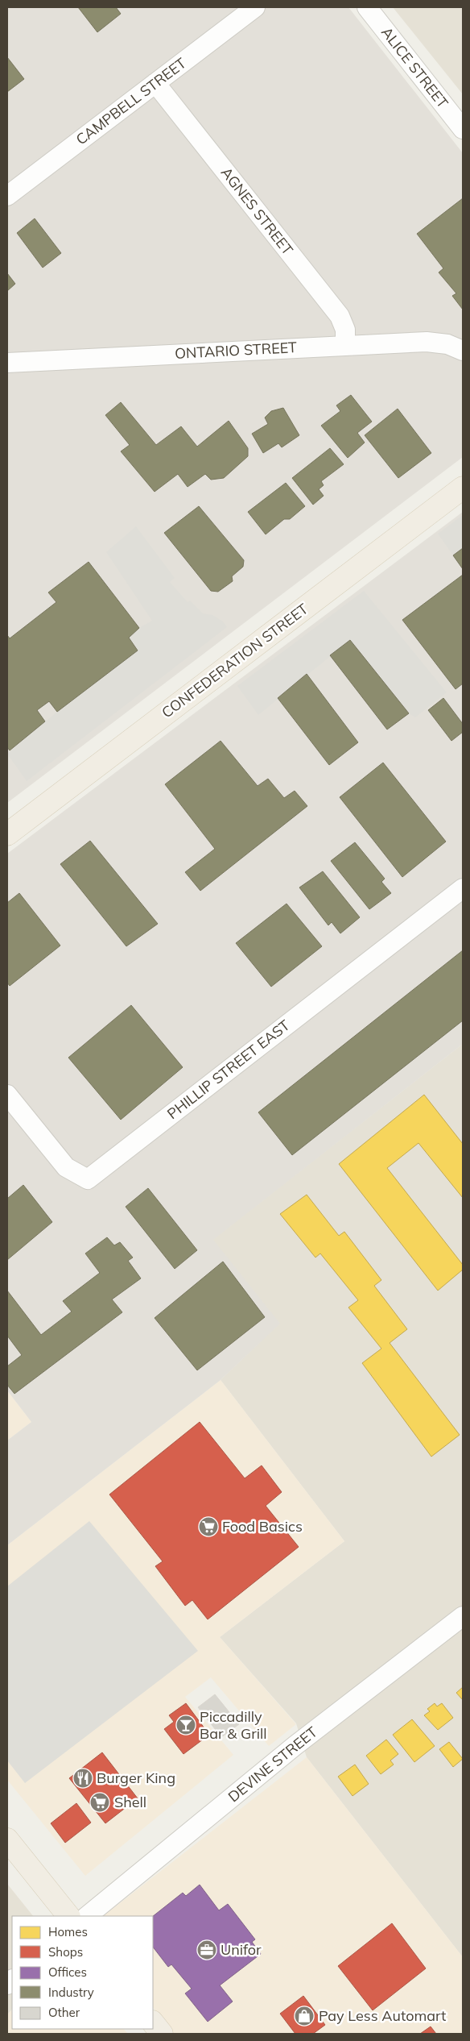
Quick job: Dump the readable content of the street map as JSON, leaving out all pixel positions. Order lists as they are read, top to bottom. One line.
{"streets":{"main road":["CONFEDERATION STREET"],"street":["ALICE STREET","CAMPBELL STREET","AGNES STREET","ONTARIO STREET","PHILLIP STREET EAST","DEVINE STREET"]},"crossings":[["CAMPBELL STREET","AGNES STREET"],["AGNES STREET","ONTARIO STREET"]],"places":{"supermarket":["Food Basics","Shell"],"bar":["Piccadilly Bar & Grill"],"restaurant":["Burger King"],"office":["Unifor"],"shop":["Pay Less Automart"]},"legend":["Homes","Shops","Offices","Industry","Other"]}
